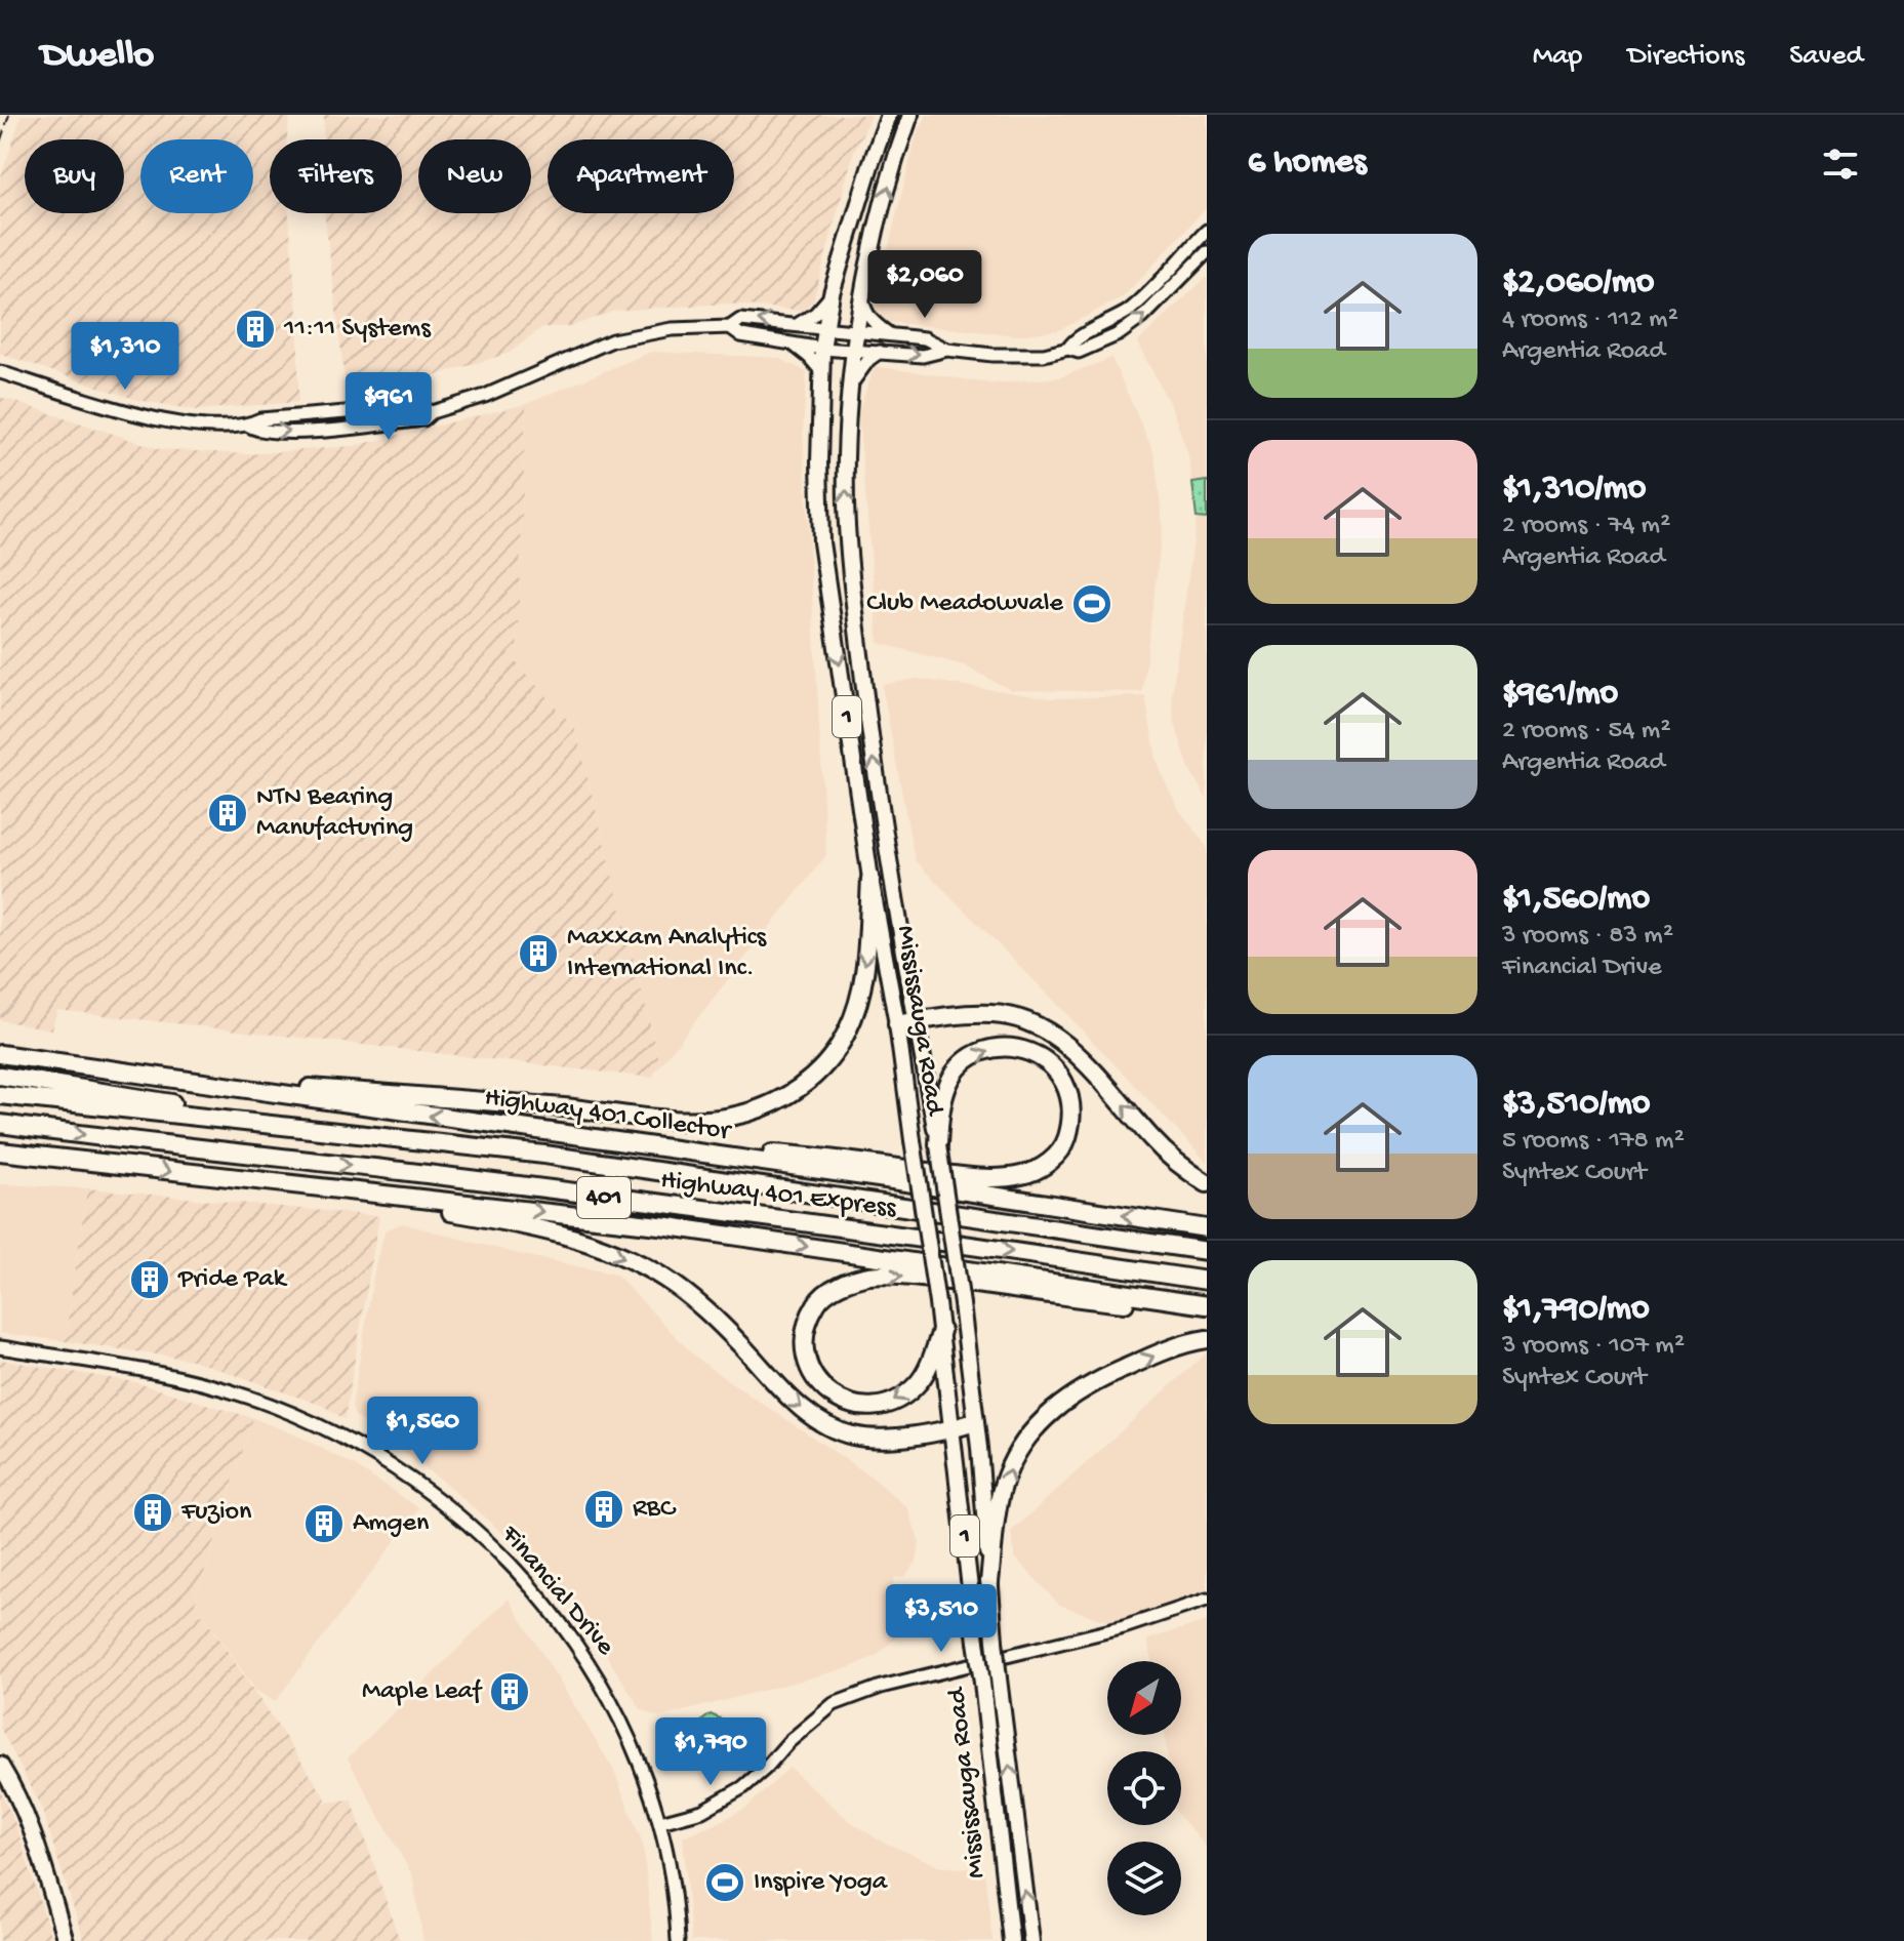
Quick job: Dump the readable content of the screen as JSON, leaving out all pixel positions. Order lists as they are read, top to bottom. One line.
{"streets":{"highway":["Highway 401 Collector","Highway 401 Express","401"],"main road":["1","Mississauga Road"],"street":["Financial Drive"]},"places":{"building":["11:11 Systems","NTN Bearing Manufacturing","Maxxam Analytics International Inc.","Pride Pak","RBC","Fuzion","Amgen","Maple Leaf"],"sports":["Club Meadowvale","Inspire Yoga"]},"north":"bottom left","page":{"header":"Dwello","nav":["Map","Directions","Saved"],"heading":"6 homes","chip":["Buy","Rent","Filters","New","Apartment"],"list":[{"name":"$2,060/mo","note":"4 rooms · 112 m² · Argentia Road"},{"name":"$1,310/mo","note":"2 rooms · 74 m² · Argentia Road"},{"name":"$961/mo","note":"2 rooms · 54 m² · Argentia Road"},{"name":"$1,560/mo","note":"3 rooms · 83 m² · Financial Drive"},{"name":"$3,510/mo","note":"5 rooms · 178 m² · Syntex Court"},{"name":"$1,790/mo","note":"3 rooms · 107 m² · Syntex Court"}],"price":["$2,060","$1,310","$961","$1,560","$3,510","$1,790"]}}
